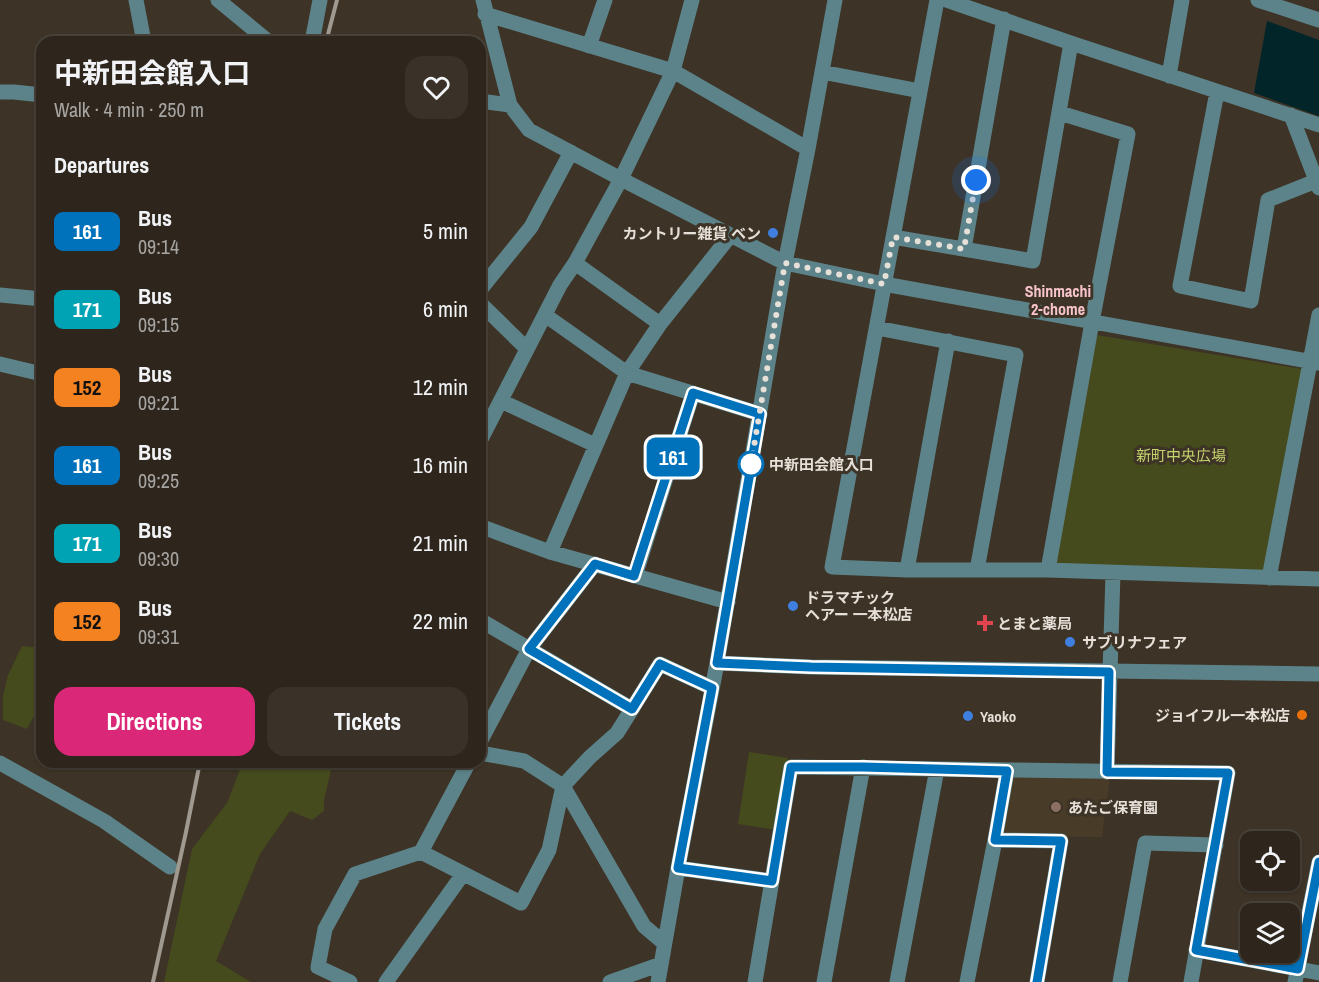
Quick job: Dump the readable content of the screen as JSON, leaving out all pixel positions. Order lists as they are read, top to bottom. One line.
{"districts":["Shinmachi 2-chome"],"parks":["新町中央広場"],"places":{"other":["カントリー雑貨 ベン","中新田会館入口","ドラマチック ヘアー 一本松店","サブリナフェア","ジョイフル一本松店","Yaoko","あたご保育園"],"health":["とまと薬局"]},"lines":["bus line 161"],"page":{"on_map":"161","heading":[["中新田会館入口","Walk · 4 min · 250 m"],"Departures"],"list":[{"mark":"161","name":"Bus","note":"09:14","value":"5 min"},{"mark":"171","name":"Bus","note":"09:15","value":"6 min"},{"mark":"152","name":"Bus","note":"09:21","value":"12 min"},{"mark":"161","name":"Bus","note":"09:25","value":"16 min"},{"mark":"171","name":"Bus","note":"09:30","value":"21 min"},{"mark":"152","name":"Bus","note":"09:31","value":"22 min"}],"buttons":["Directions","Tickets"]}}
